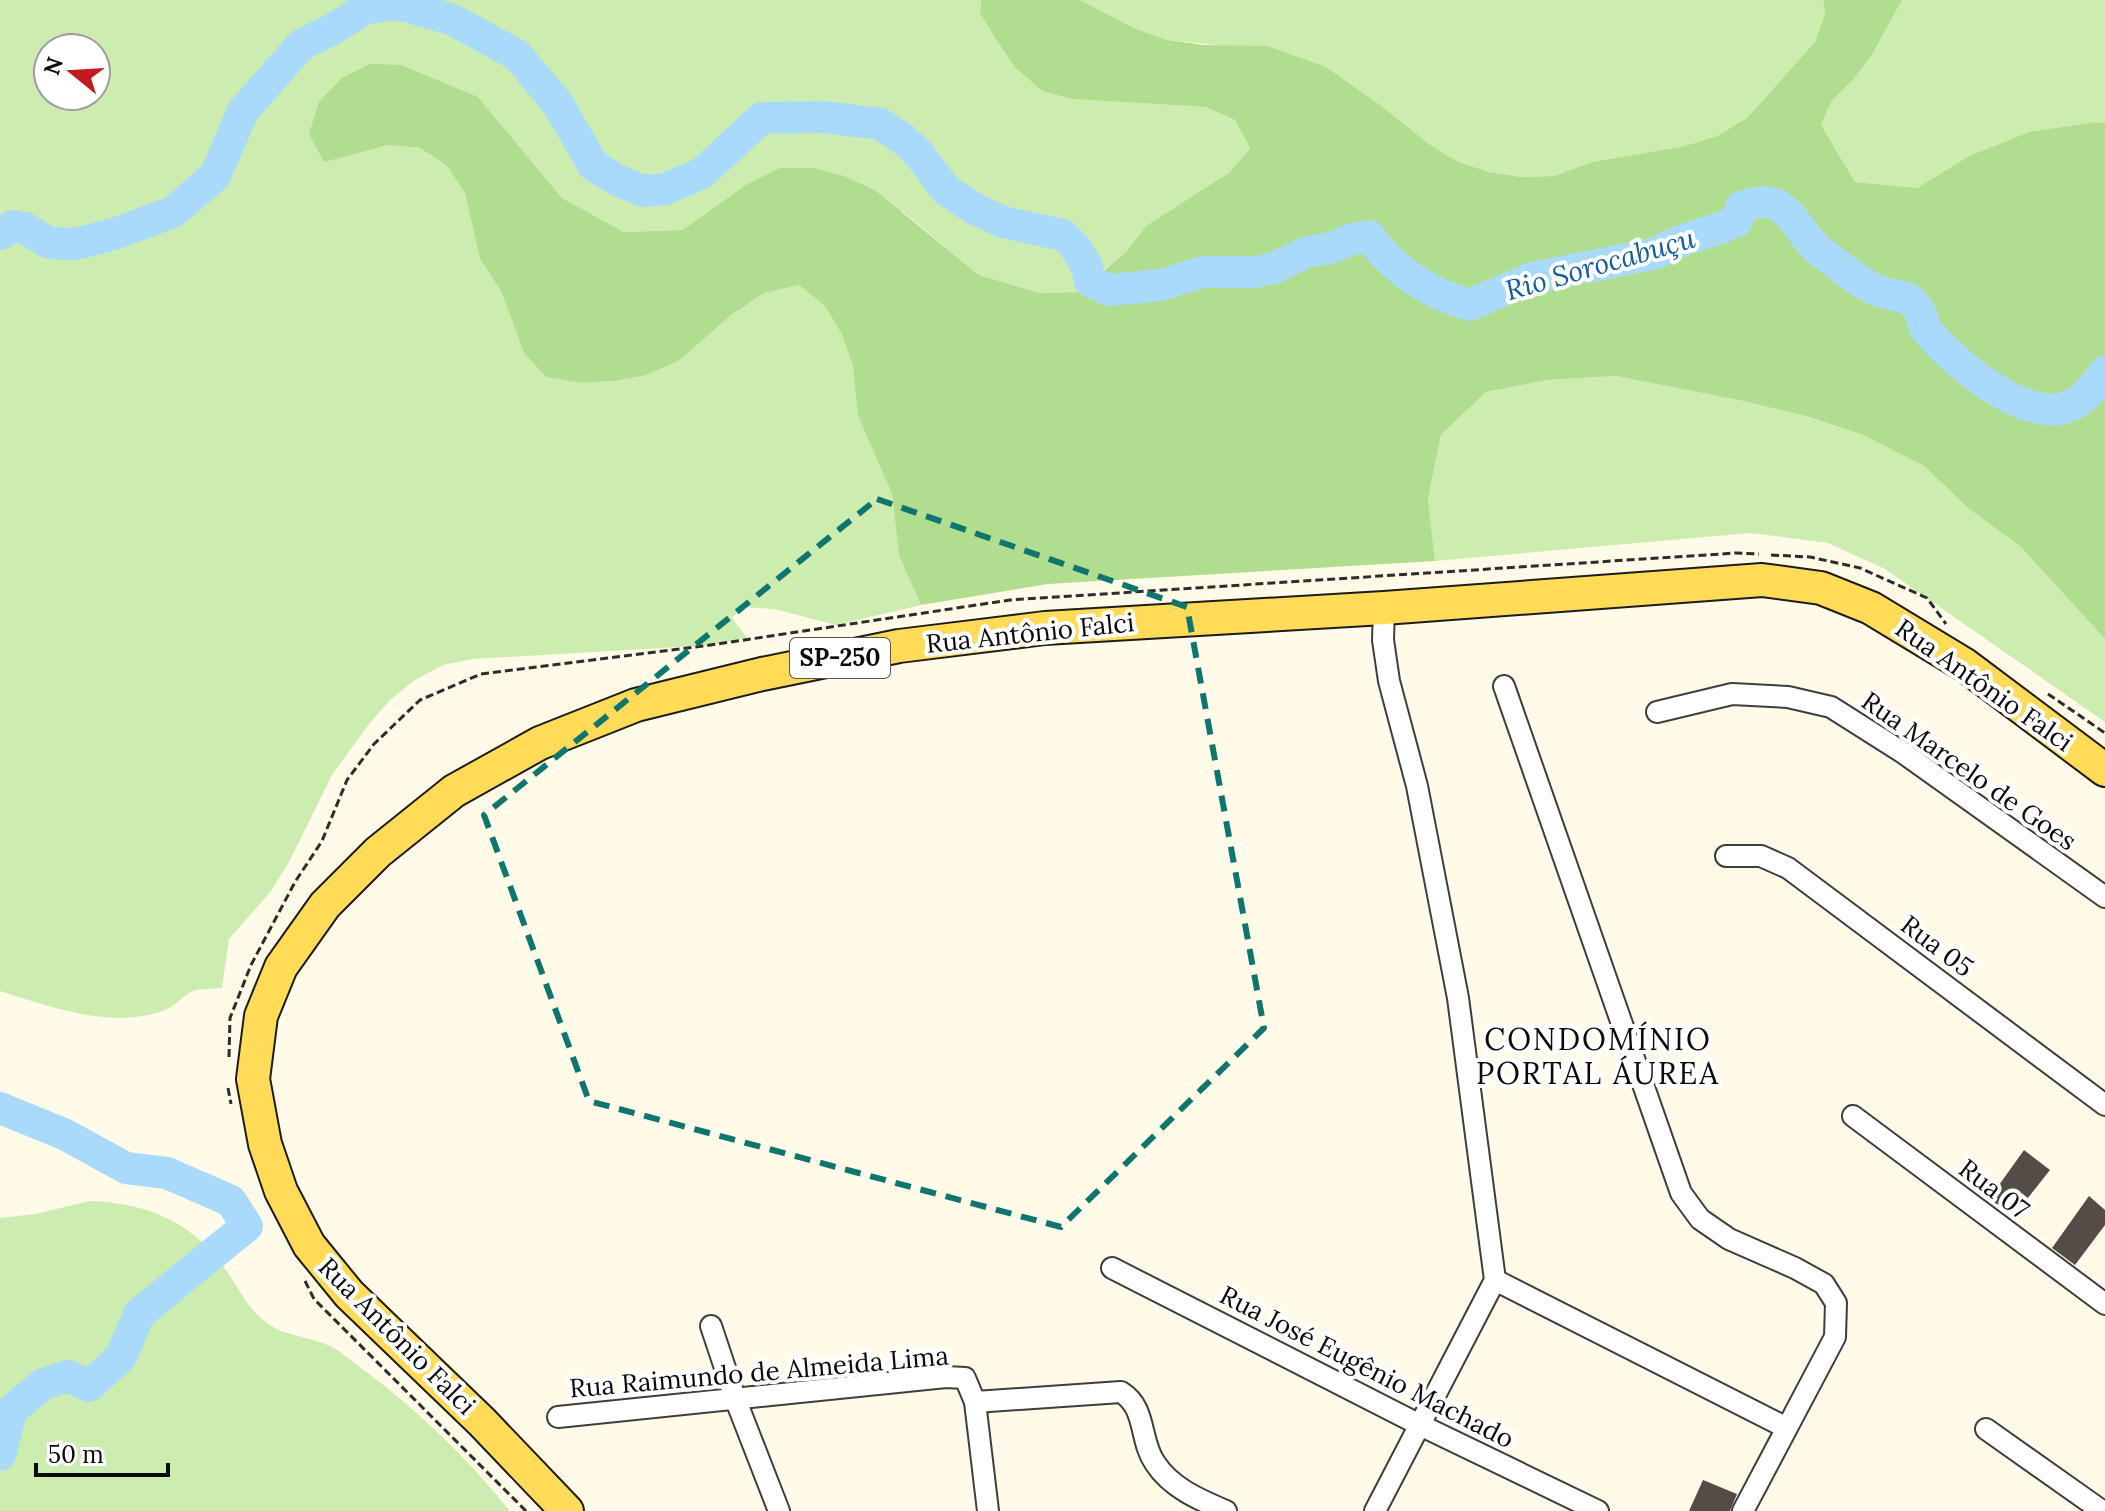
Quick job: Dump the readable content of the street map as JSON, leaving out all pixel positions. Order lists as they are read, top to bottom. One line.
{"streets":{"main road":["Rua Antônio Falci","SP-250"],"street":["Rua Marcelo de Goes","Rua 05","Rua 07","Rua José Eugênio Machado","Rua Raimundo de Almeida Lima"]},"districts":["CONDOMÍNIO PORTAL ÁUREA"],"water":["Rio Sorocabuçu"],"scale_bar":"50 m","north":"left"}
